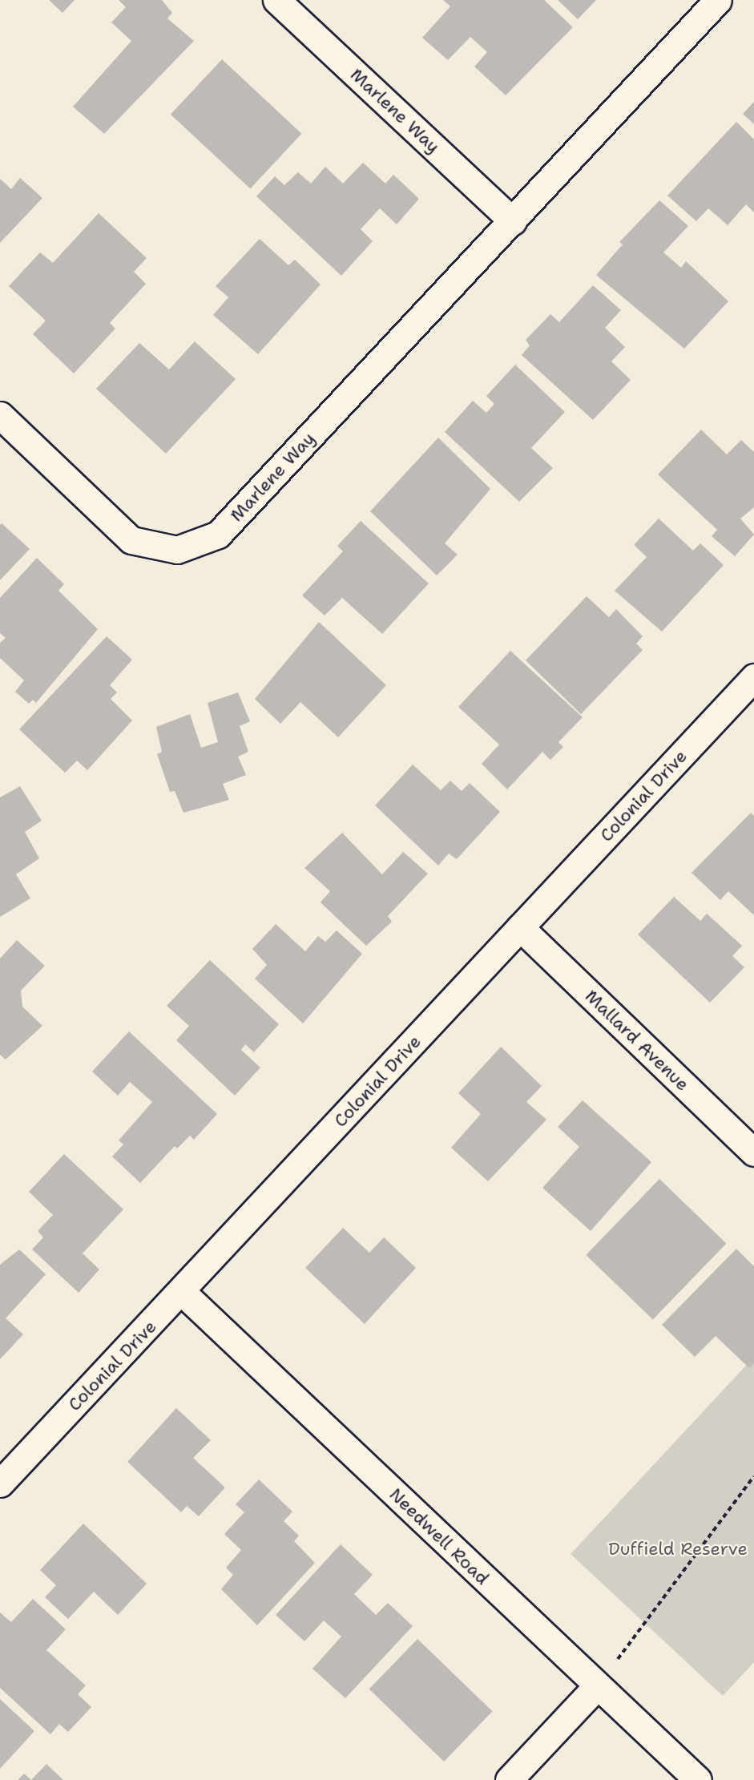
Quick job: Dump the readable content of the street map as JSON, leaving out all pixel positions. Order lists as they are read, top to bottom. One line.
{"streets":{"street":["Marlene Way","Colonial Drive","Mallard Avenue","Needwell Road"]},"crossings":[["Colonial Drive","Mallard Avenue"],["Colonial Drive","Needwell Road"]],"parks":["Duffield Reserve"]}
